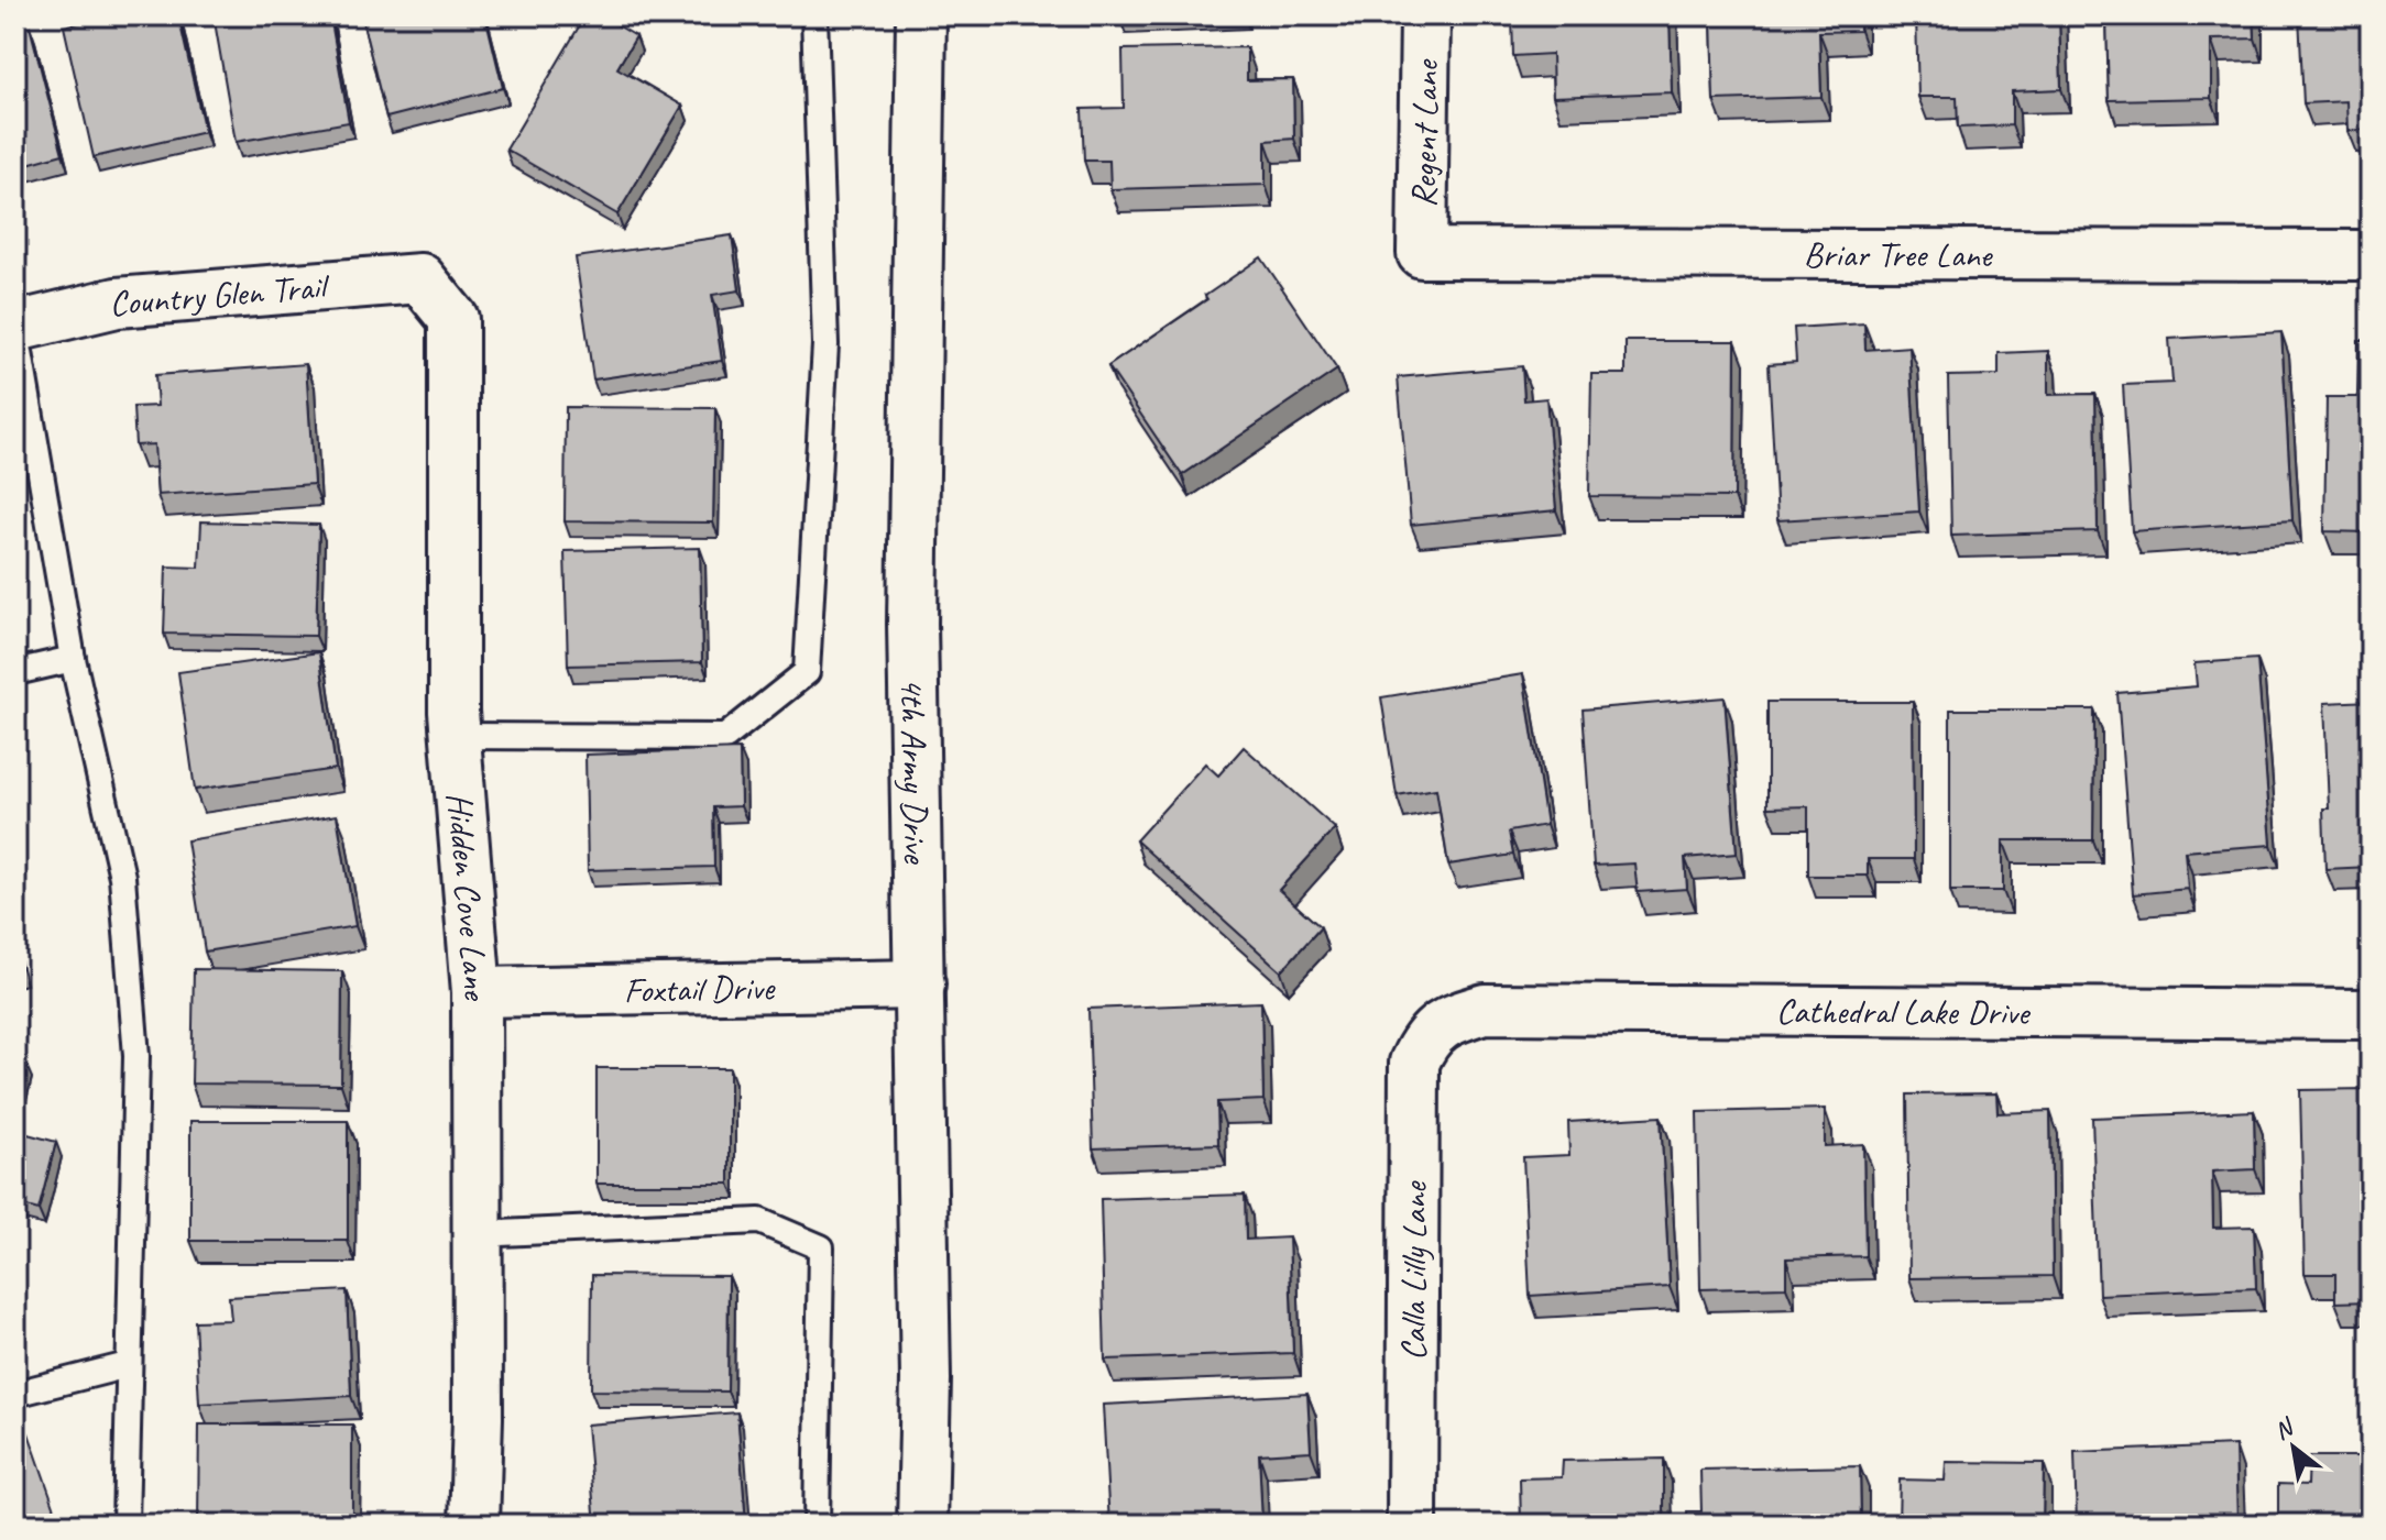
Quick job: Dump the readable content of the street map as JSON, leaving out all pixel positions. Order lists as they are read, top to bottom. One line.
{"streets":{"street":["Regent Lane","Briar Tree Lane","Country Glen Trail","4th Army Drive","Hidden Cove Lane","Foxtail Drive","Cathedral Lake Drive","Calla Lilly Lane"]},"crossings":[["Regent Lane","Briar Tree Lane"],["Country Glen Trail","Hidden Cove Lane"],["4th Army Drive","Foxtail Drive"],["Hidden Cove Lane","Foxtail Drive"],["Cathedral Lake Drive","Calla Lilly Lane"]],"north":"top left"}
